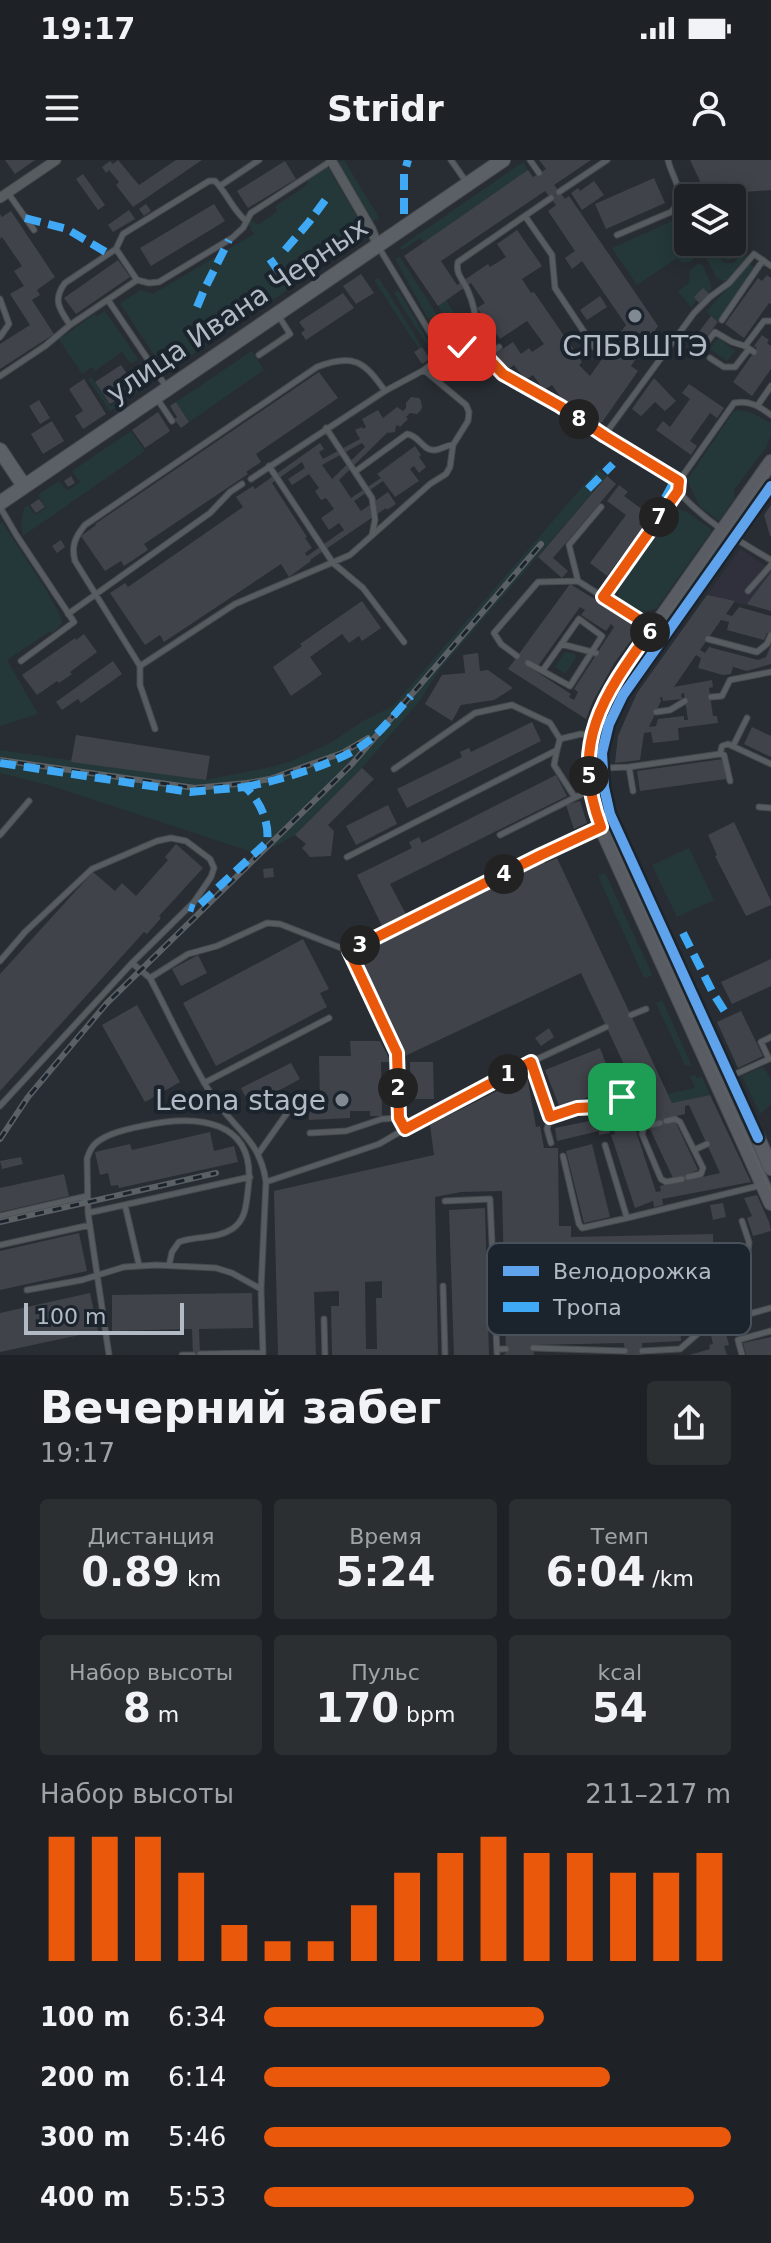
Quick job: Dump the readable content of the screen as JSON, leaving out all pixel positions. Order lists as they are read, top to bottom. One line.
{"streets":{"main road":["улица Ивана Черных"]},"places":["СПБВШТЭ","Leona stage"],"legend":["Велодорожка","Тропа"],"scale_bar":"100 m","page":{"status":"19:17","header":"Stridr","pins":["8","7","6","5","4","3","1","2"],"scale":"100 m","heading":["Вечерний забег","19:17"],"stats":[["Дистанция","0.89 km"],["Время","5:24"],["Темп","6:04 /km"],["Набор высоты","8 m"],["Пульс","170 bpm"],["kcal","54"]],"chart":["Набор высоты","211–217 m"],"list":[{"name":"100 m","note":"6:34"},{"name":"200 m","note":"6:14"},{"name":"300 m","note":"5:46"},{"name":"400 m","note":"5:53"}]}}
